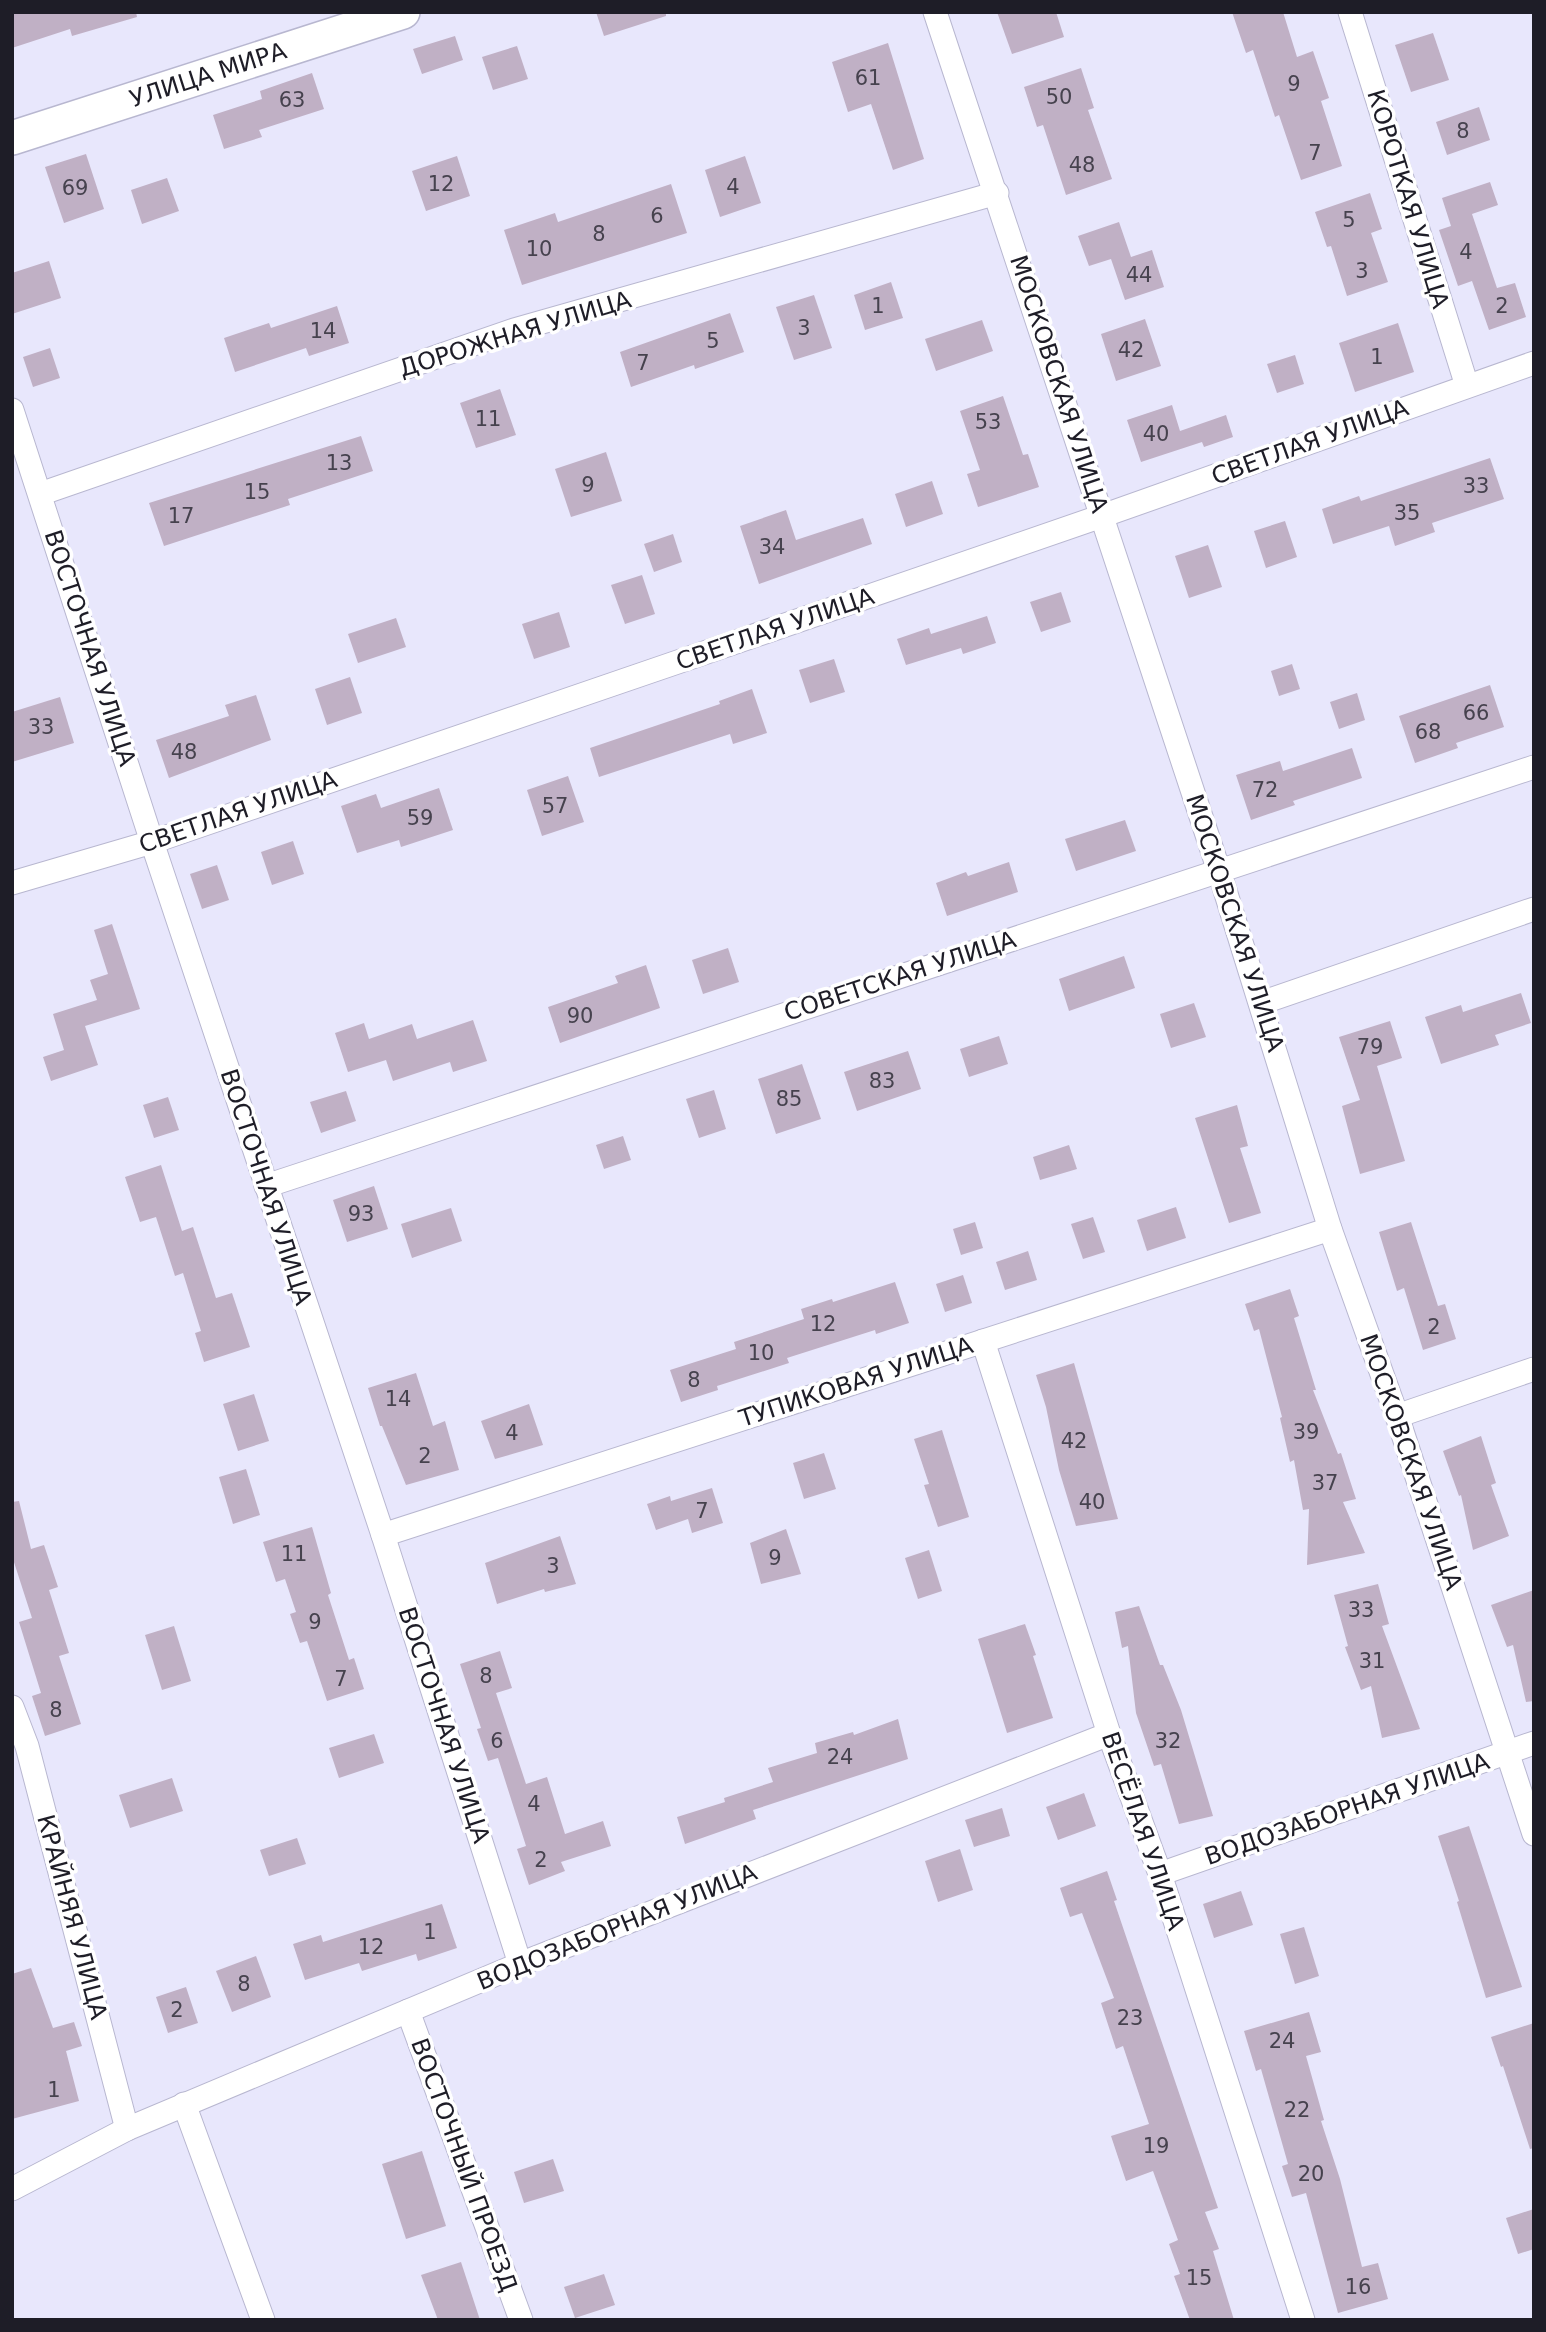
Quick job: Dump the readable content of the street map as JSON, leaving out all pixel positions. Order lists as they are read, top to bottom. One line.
{"streets":{"street":["УЛИЦА МИРА","КОРОТКАЯ УЛИЦА","ДОРОЖНАЯ УЛИЦА","МОСКОВСКАЯ УЛИЦА","СВЕТЛАЯ УЛИЦА","ВОСТОЧНАЯ УЛИЦА","СОВЕТСКАЯ УЛИЦА","ТУПИКОВАЯ УЛИЦА","ВОДОЗАБОРНАЯ УЛИЦА","ВЕСЁЛАЯ УЛИЦА","КРАЙНЯЯ УЛИЦА","ВОСТОЧНЫЙ ПРОЕЗД"]},"crossings":[["КОРОТКАЯ УЛИЦА","СВЕТЛАЯ УЛИЦА"],["ДОРОЖНАЯ УЛИЦА","МОСКОВСКАЯ УЛИЦА"],["ДОРОЖНАЯ УЛИЦА","ВОСТОЧНАЯ УЛИЦА"],["МОСКОВСКАЯ УЛИЦА","СВЕТЛАЯ УЛИЦА"],["МОСКОВСКАЯ УЛИЦА","СОВЕТСКАЯ УЛИЦА"],["МОСКОВСКАЯ УЛИЦА","ТУПИКОВАЯ УЛИЦА"],["МОСКОВСКАЯ УЛИЦА","ВОДОЗАБОРНАЯ УЛИЦА"],["СВЕТЛАЯ УЛИЦА","ВОСТОЧНАЯ УЛИЦА"],["ВОСТОЧНАЯ УЛИЦА","СОВЕТСКАЯ УЛИЦА"],["ВОСТОЧНАЯ УЛИЦА","ТУПИКОВАЯ УЛИЦА"],["ВОСТОЧНАЯ УЛИЦА","ВОДОЗАБОРНАЯ УЛИЦА"],["ТУПИКОВАЯ УЛИЦА","ВЕСЁЛАЯ УЛИЦА"],["ВОДОЗАБОРНАЯ УЛИЦА","ВЕСЁЛАЯ УЛИЦА"],["ВОДОЗАБОРНАЯ УЛИЦА","КРАЙНЯЯ УЛИЦА"],["ВОДОЗАБОРНАЯ УЛИЦА","ВОСТОЧНЫЙ ПРОЕЗД"]],"house_numbers":["61","9","50","63","8","7","48","12","4","69","6","5","8","10","4","3","44","1","2","3","14","5","42","1","7","11","53","40","13","9","33","15","35","17","34","66","33","68","48","72","57","59","90","79","83","85","93","12","2","10","8","14","39","4","42","2","37","40","7","11","9","3","33","9","31","8","7","8","6","32","24","4","2","1","12","8","2","23","24","1","22","19","20","15","16"]}
